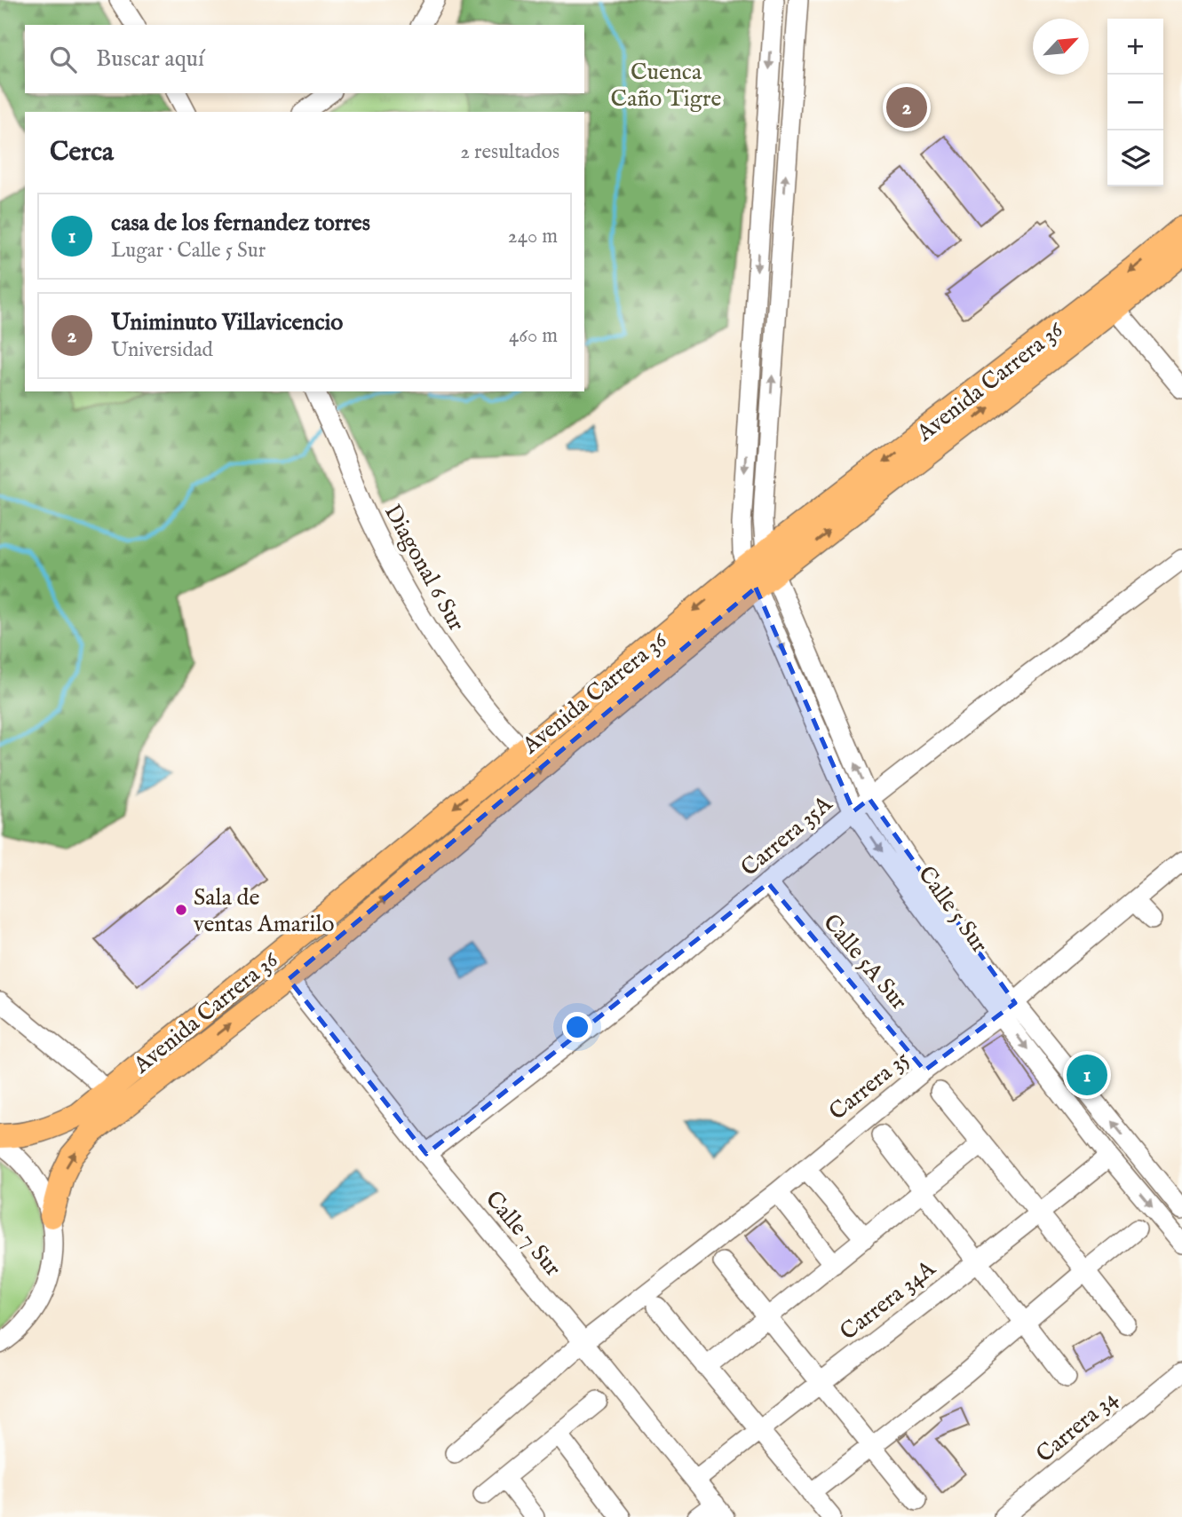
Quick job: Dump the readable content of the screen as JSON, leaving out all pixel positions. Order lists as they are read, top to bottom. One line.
{"streets":{"main road":["Avenida Carrera 36"],"street":["Diagonal 6 Sur","Carrera 35A","Calle 5 Sur","Calle 5A Sur","Carrera 35","Calle 7 Sur","Carrera 34A","Carrera 34"]},"crossings":[["Avenida Carrera 36","Diagonal 6 Sur"],["Avenida Carrera 36","Calle 5 Sur"],["Avenida Carrera 36","Calle 7 Sur"],["Carrera 35A","Calle 5 Sur"],["Carrera 35A","Calle 5A Sur"],["Carrera 35A","Calle 7 Sur"],["Calle 5 Sur","Carrera 35"],["Calle 5 Sur","Carrera 34A"],["Calle 5A Sur","Carrera 35"],["Carrera 35","Calle 7 Sur"],["Calle 7 Sur","Carrera 34A"]],"parks":["Cuenca Caño Tigre"],"places":["Sala de ventas Amarilo"],"north":"top right","page":{"map_buttons":["+","−"],"search":"Buscar aquí","pins":["2","1"],"heading":["Cerca","2 resultados"],"list":[{"mark":"1","name":"casa de los fernandez torres","note":"Lugar · Calle 5 Sur","value":"240 m"},{"mark":"2","name":"Uniminuto Villavicencio","note":"Universidad","value":"460 m"}]}}
